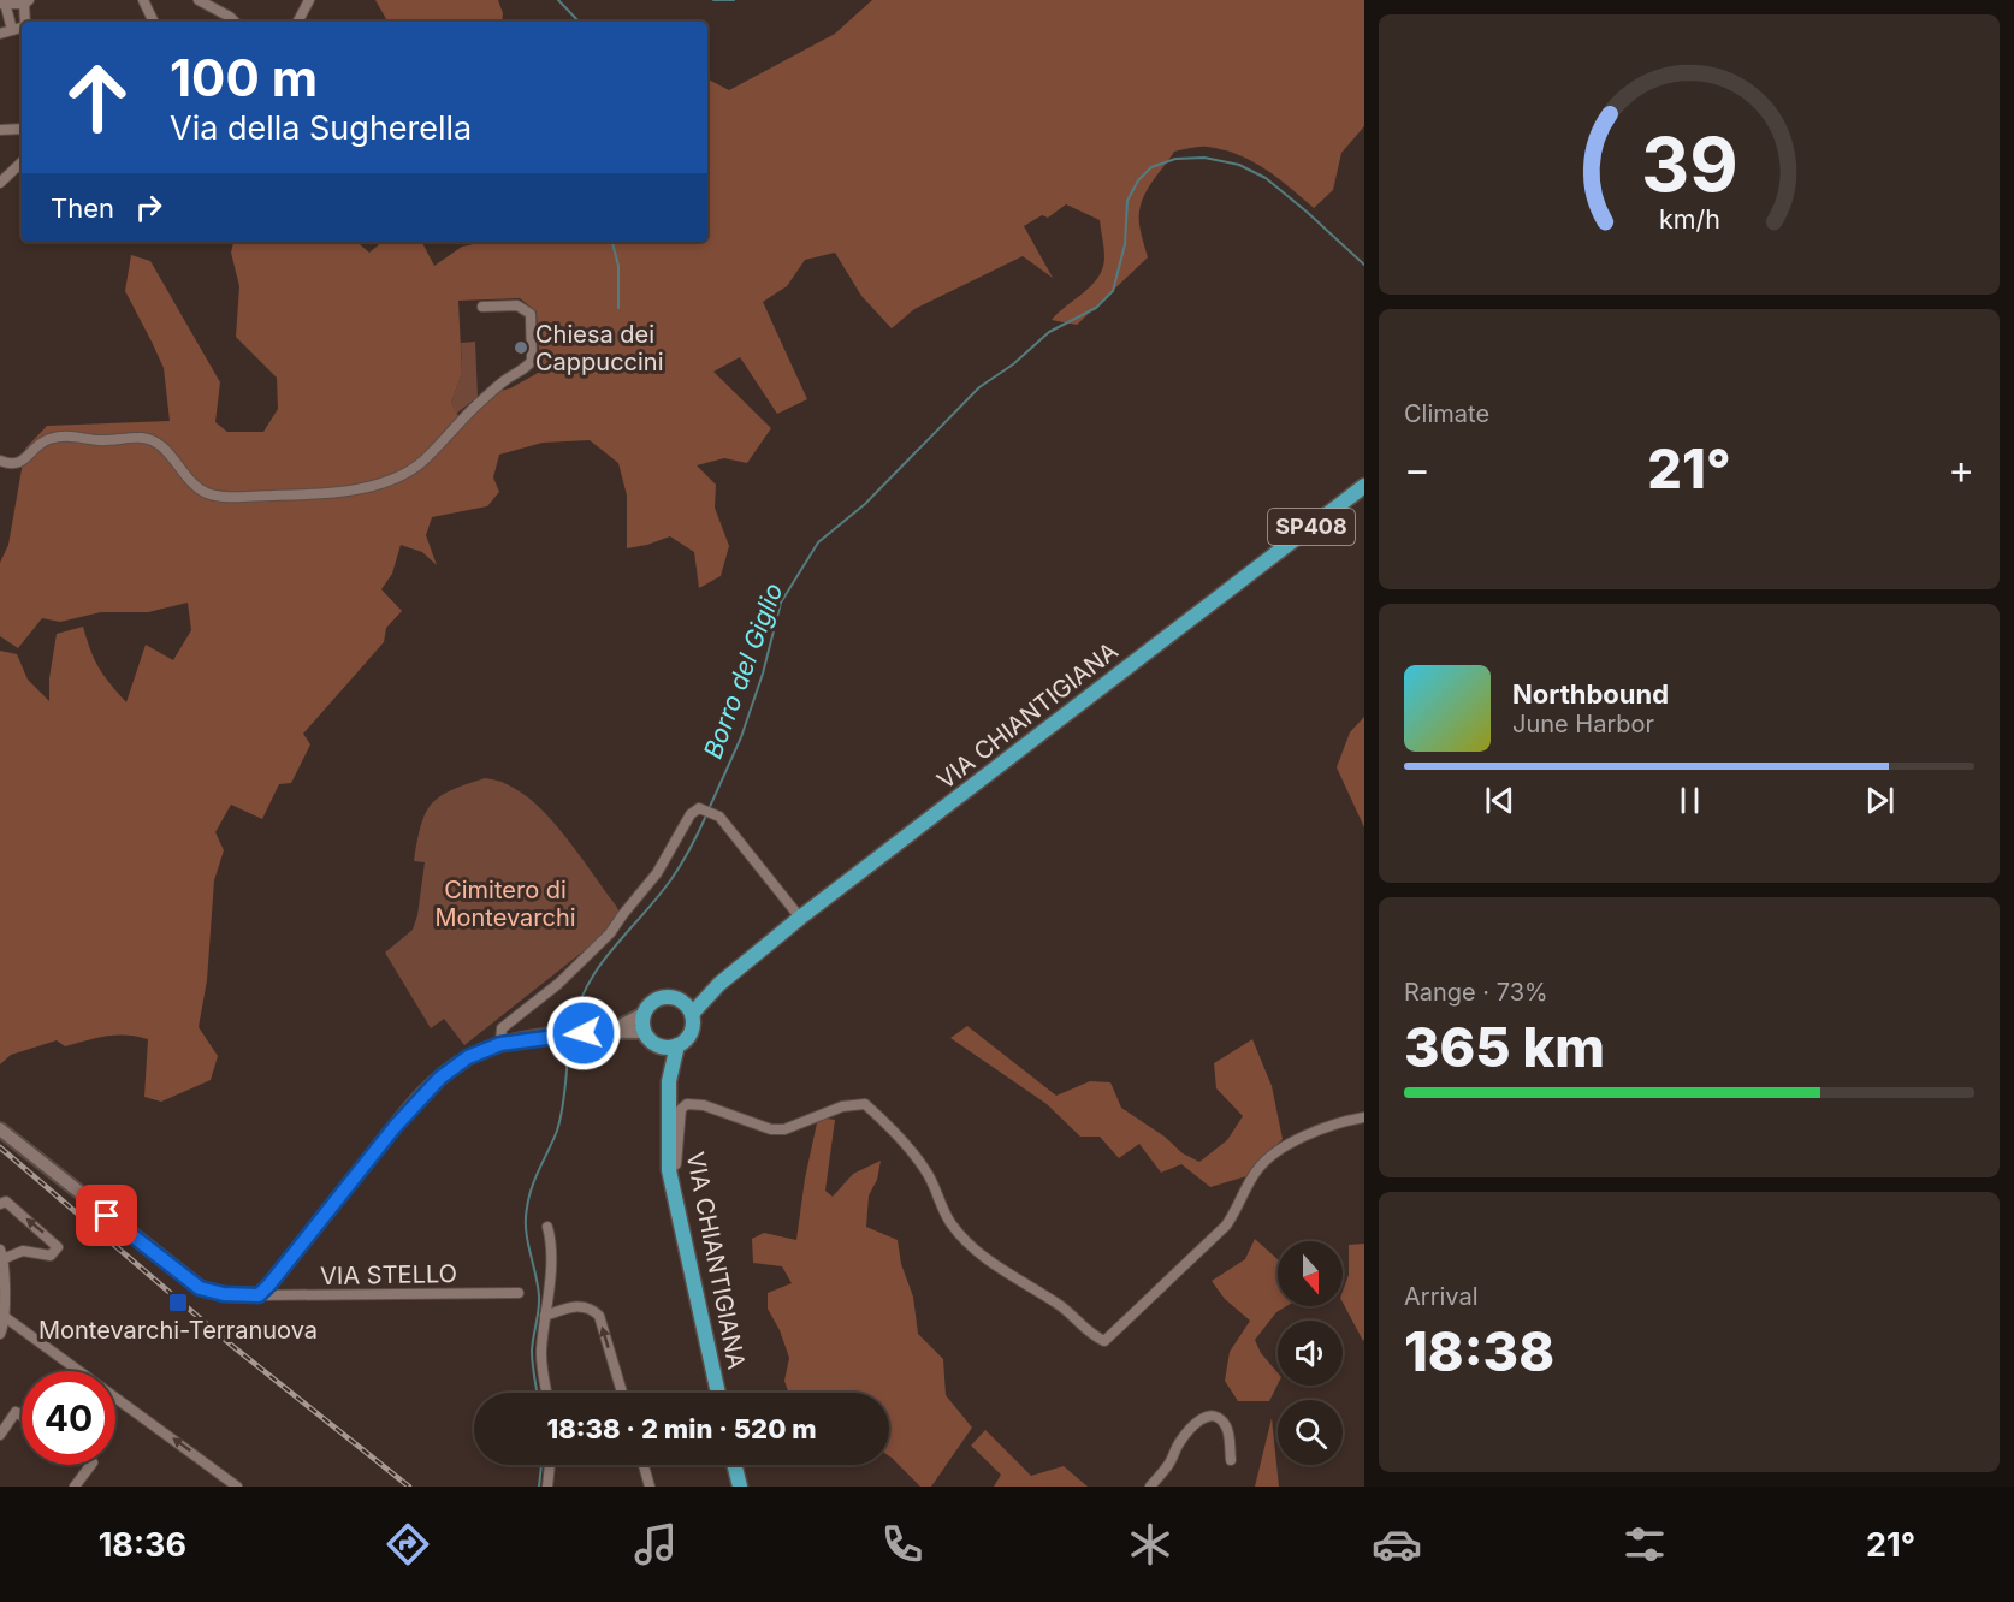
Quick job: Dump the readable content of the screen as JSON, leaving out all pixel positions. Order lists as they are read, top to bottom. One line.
{"streets":{"main road":["SP408","VIA CHIANTIGIANA"],"street":["VIA STELLO"]},"water":["Borro del Giglio"],"parks":["Cimitero di Montevarchi"],"places":{"other":["Chiesa dei Cappuccini"],"transit":["Montevarchi-Terranuova"]},"north":"bottom","page":{"turn":["100 m","Via della Sugherella"],"then":"Then","tile":["Climate",["Range · 73%","365 km"],["Arrival","18:38"]],"heat":["−","21°","+"],"song":["Northbound","June Harbor"],"limit":"40","trip":"18:38 · 2 min · 520 m","tabs":["18:36","21°"],"gauge":["39","km/h"]}}
